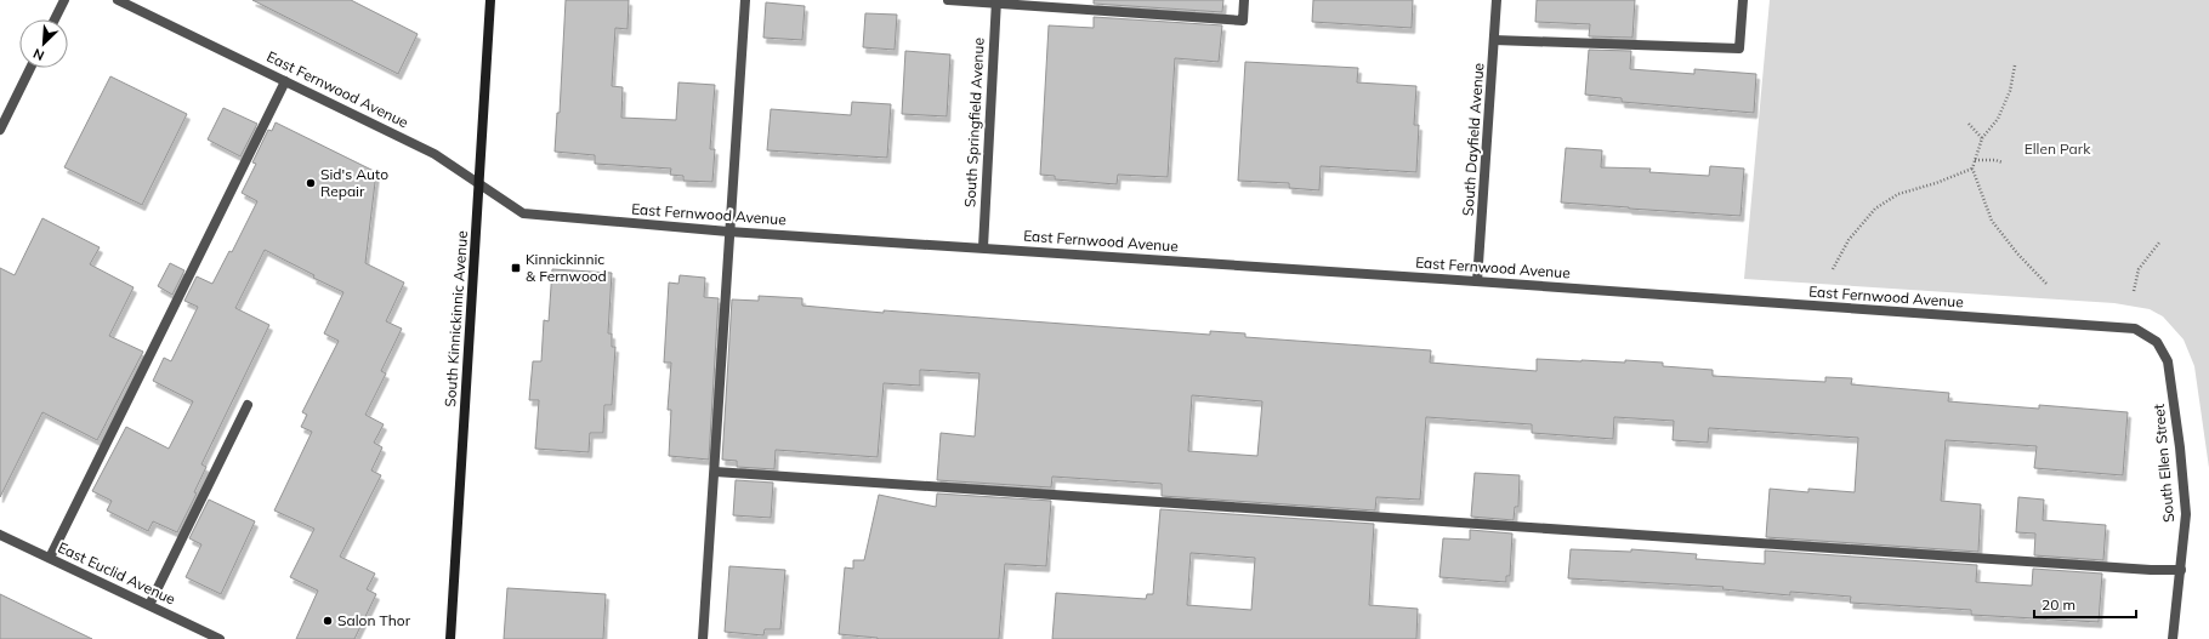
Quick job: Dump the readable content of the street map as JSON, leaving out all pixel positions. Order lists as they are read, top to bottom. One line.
{"streets":{"main road":["South Kinnickinnic Avenue"],"street":["East Fernwood Avenue","South Springfield Avenue","South Dayfield Avenue","South Ellen Street","East Euclid Avenue"]},"crossings":[["East Fernwood Avenue","South Springfield Avenue"],["East Fernwood Avenue","South Dayfield Avenue"],["East Fernwood Avenue","South Kinnickinnic Avenue"],["East Fernwood Avenue","South Ellen Street"]],"parks":["Ellen Park"],"places":{"other":["Sid's Auto Repair","Salon Thor"],"transit":["Kinnickinnic & Fernwood"]},"scale_bar":"20 m","north":"bottom left"}
